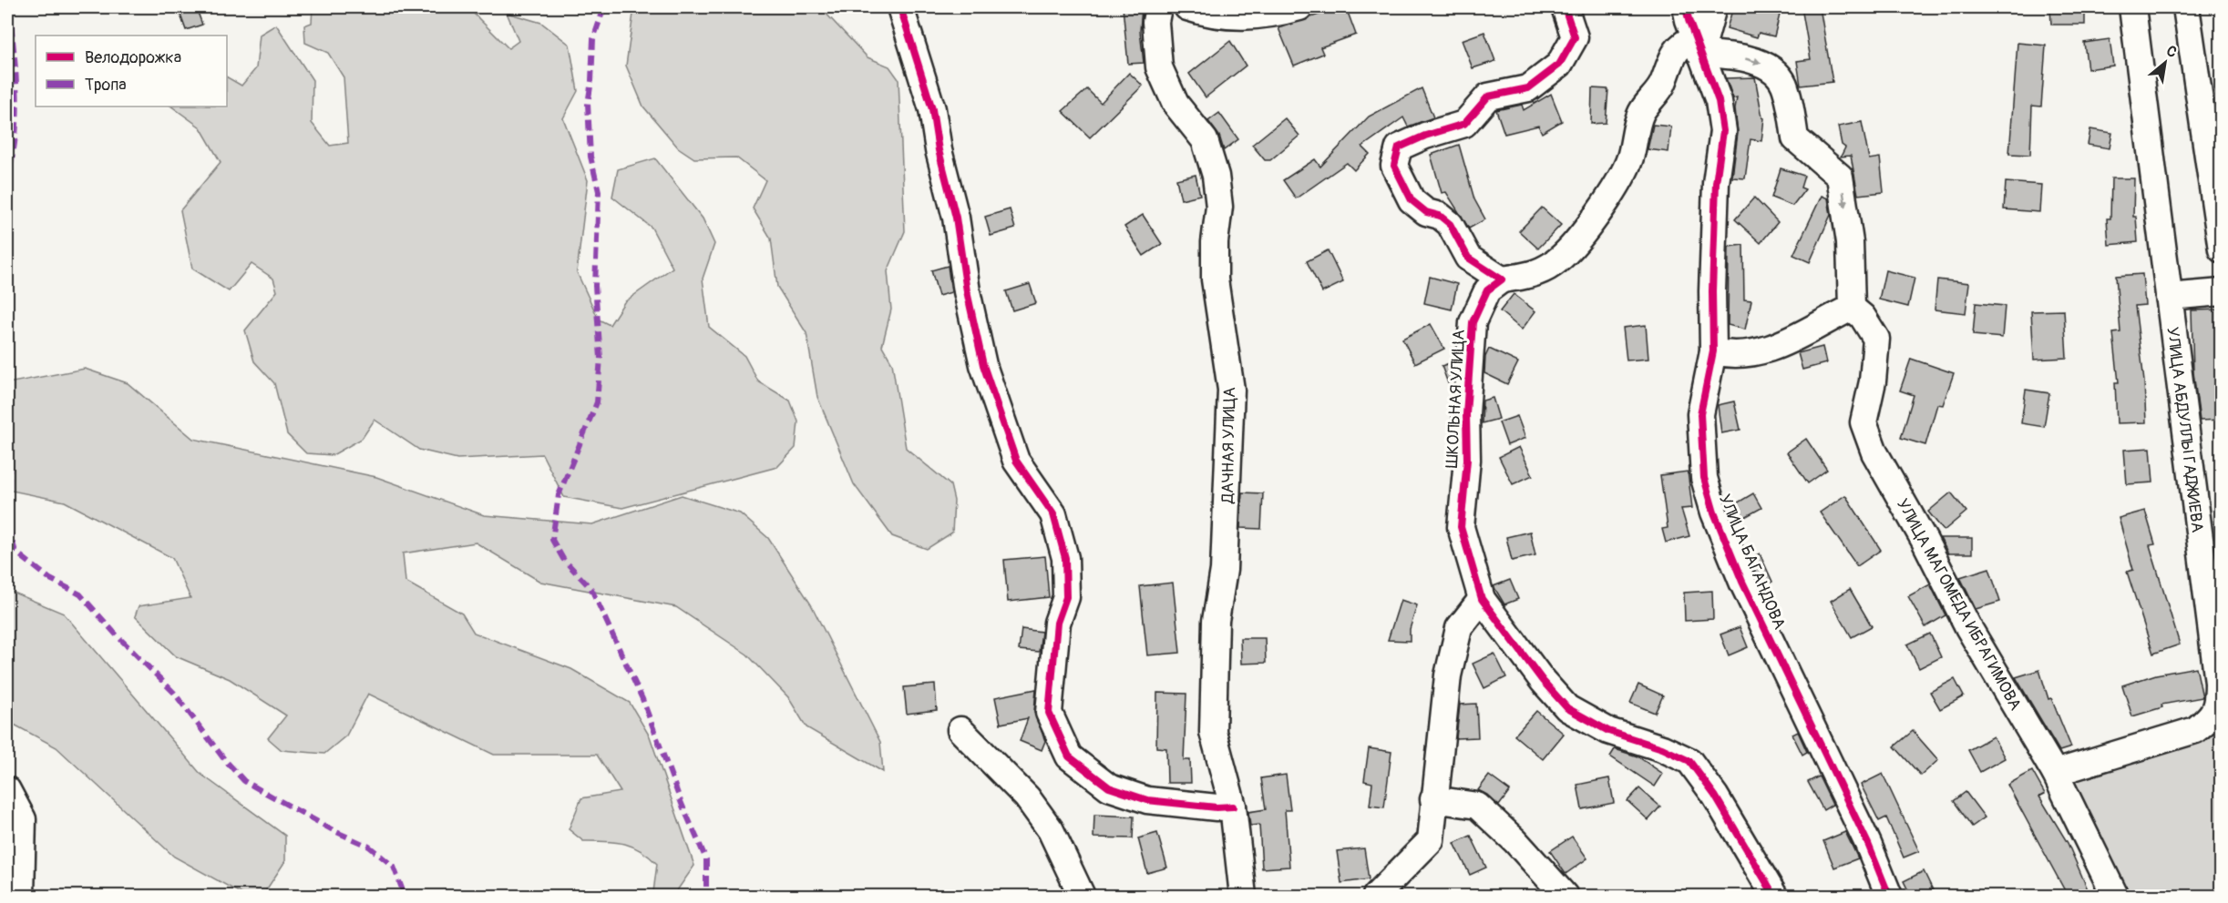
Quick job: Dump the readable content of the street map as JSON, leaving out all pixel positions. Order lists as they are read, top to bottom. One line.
{"streets":{"street":["ШКОЛЬНАЯ УЛИЦА","УЛИЦА АБДУЛЛЫ ГАДЖИЕВА","ДАЧНАЯ УЛИЦА","УЛИЦА БАГАНДОВА","УЛИЦА МАГОМЕДА ИБРАГИМОВА"]},"crossings":[["УЛИЦА АБДУЛЛЫ ГАДЖИЕВА","УЛИЦА МАГОМЕДА ИБРАГИМОВА"]],"legend":["Велодорожка","Тропа"],"north":"top right"}
